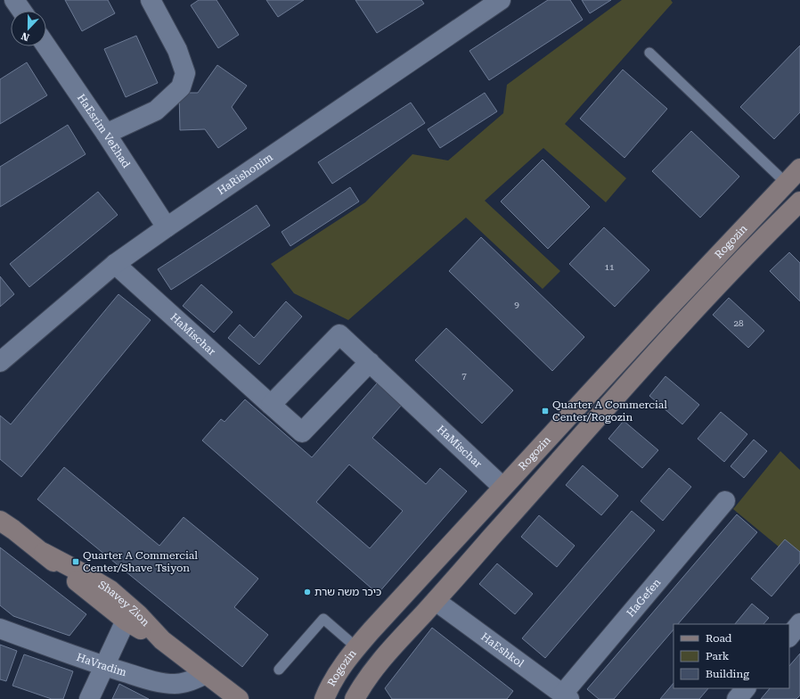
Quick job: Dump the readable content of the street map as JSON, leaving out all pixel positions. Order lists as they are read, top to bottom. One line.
{"streets":{"street":["HaEsrim VeEhad","HaRishonim","Rogozin","HaMischar","HaGefen","Shavey Zion","HaEshkol","HaVradim"]},"crossings":[["HaEsrim VeEhad","HaRishonim"],["HaRishonim","HaMischar"],["Rogozin","HaMischar"],["Rogozin","HaEshkol"],["HaGefen","HaEshkol"],["Shavey Zion","HaVradim"]],"places":{"transit":["Quarter A Commercial Center/Rogozin","Quarter A Commercial Center/Shave Tsiyon"],"other":["כיכר משה שרת"]},"house_numbers":["11","9","28","7"],"legend":["Road","Park","Building"],"north":"bottom"}
